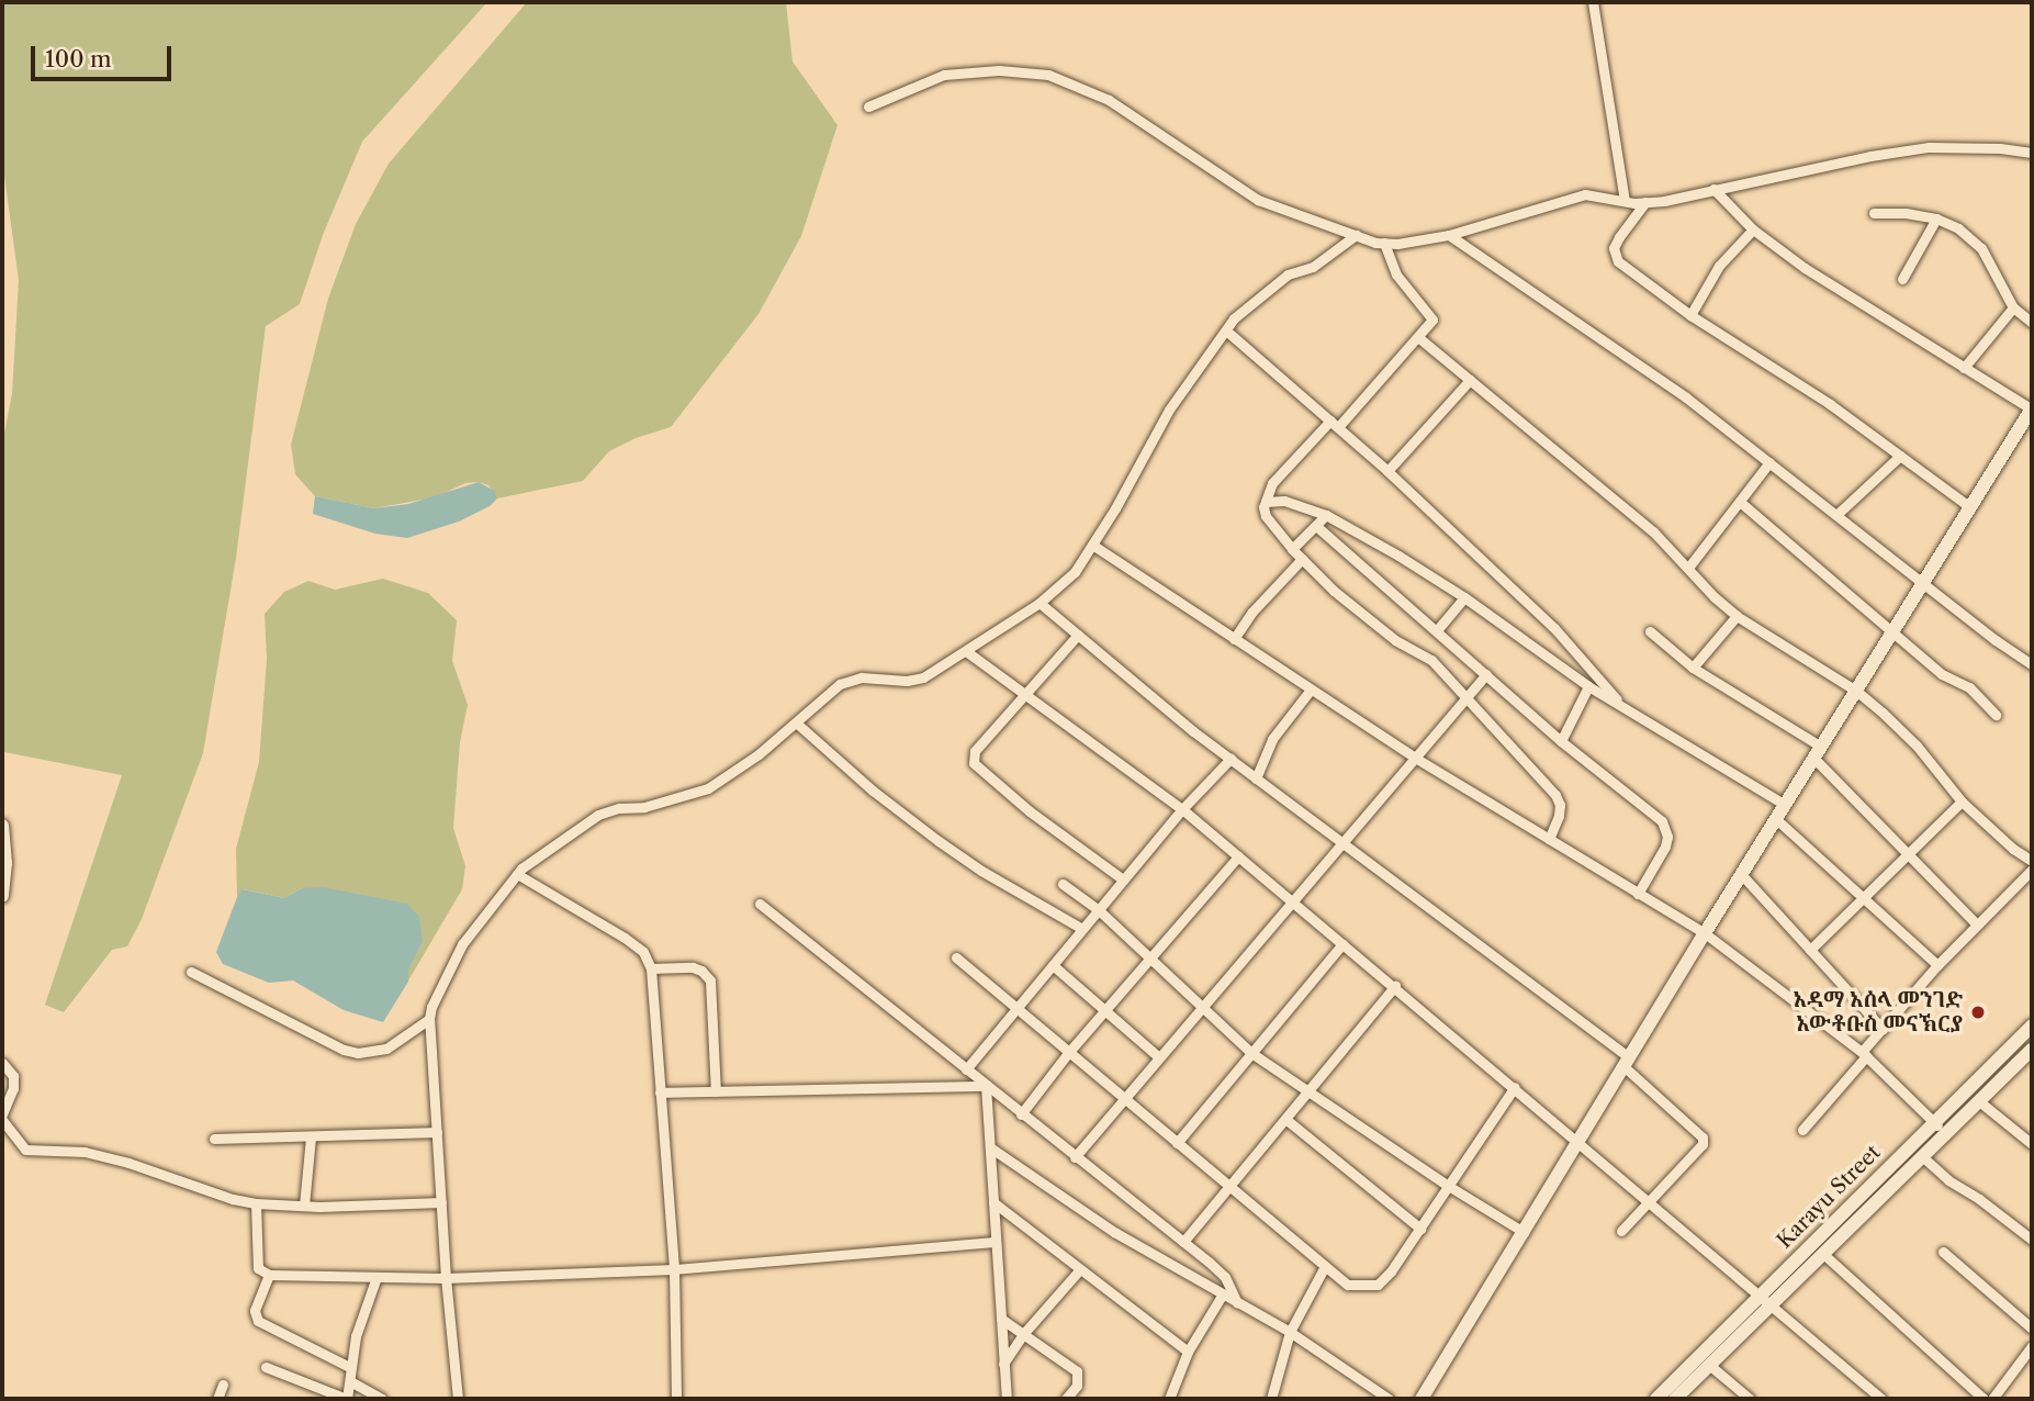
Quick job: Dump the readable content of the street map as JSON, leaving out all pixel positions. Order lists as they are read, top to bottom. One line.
{"streets":{"street":["Karayu Street"]},"places":["አዳማ አሰላ መንገድ አውቶቡስ መናኽርያ"],"scale_bar":"100 m"}
